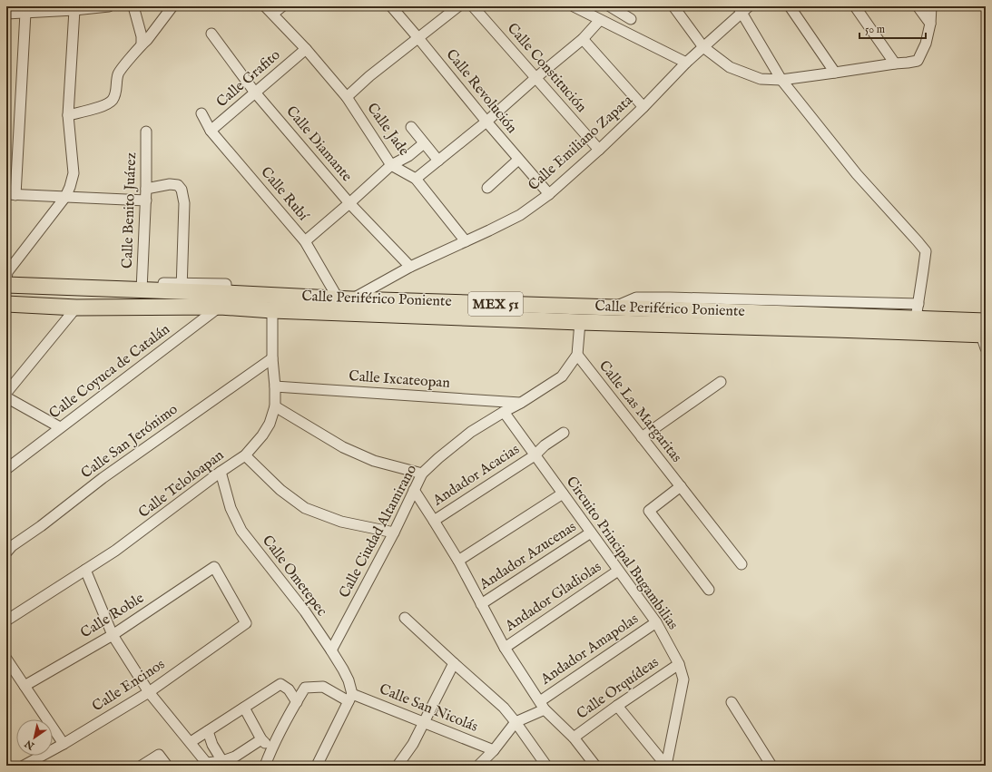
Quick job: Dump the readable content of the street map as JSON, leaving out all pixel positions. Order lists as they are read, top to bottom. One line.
{"streets":{"main road":["Calle Periférico Poniente","MEX 51"],"street":["Calle Constitución","Calle Grafito","Calle Revolución","Calle Jade","Calle Emiliano Zapata","Calle Diamante","Calle Rubí","Calle Benito Juárez","Calle Coyuca de Catalán","Calle Ixcateopan","Calle Las Margaritas","Calle San Jerónimo","Andador Acacias","Calle Teloloapan","Calle Ciudad Altamirano","Circuito Principal Bugambilias","Andador Azucenas","Calle Ometepec","Andador Gladiolas","Calle Roble","Andador Amapolas","Calle Encinos","Calle Orquídeas","Calle San Nicolás"]},"crossings":[["Calle Constitución","Calle Emiliano Zapata"],["Calle Grafito","Calle Jade"],["Calle Grafito","Calle Diamante"],["Calle Grafito","Calle Rubí"],["Calle Revolución","Calle Emiliano Zapata"],["Calle Jade","Calle Emiliano Zapata"],["Calle Emiliano Zapata","Calle Diamante"],["Calle Emiliano Zapata","Calle Rubí"],["Calle Emiliano Zapata","Calle Periférico Poniente"],["Calle Rubí","Calle Periférico Poniente"],["Calle Benito Juárez","Calle Periférico Poniente"],["Calle Periférico Poniente","Calle Coyuca de Catalán"],["Calle Periférico Poniente","Calle Teloloapan"],["Calle Ixcateopan","Calle Teloloapan"],["Calle Ixcateopan","Calle Ciudad Altamirano"],["Calle Las Margaritas","Calle Ciudad Altamirano"],["Calle San Jerónimo","Calle Teloloapan"],["Andador Acacias","Circuito Principal Bugambilias"],["Calle Teloloapan","Calle Ometepec"],["Calle Ciudad Altamirano","Circuito Principal Bugambilias"],["Calle Ciudad Altamirano","Calle Ometepec"],["Circuito Principal Bugambilias","Andador Azucenas"],["Circuito Principal Bugambilias","Andador Gladiolas"],["Circuito Principal Bugambilias","Andador Amapolas"],["Circuito Principal Bugambilias","Calle Orquídeas"],["Calle Ometepec","Calle San Nicolás"],["Calle Roble","Calle Encinos"]],"scale_bar":"50 m","north":"bottom left"}
